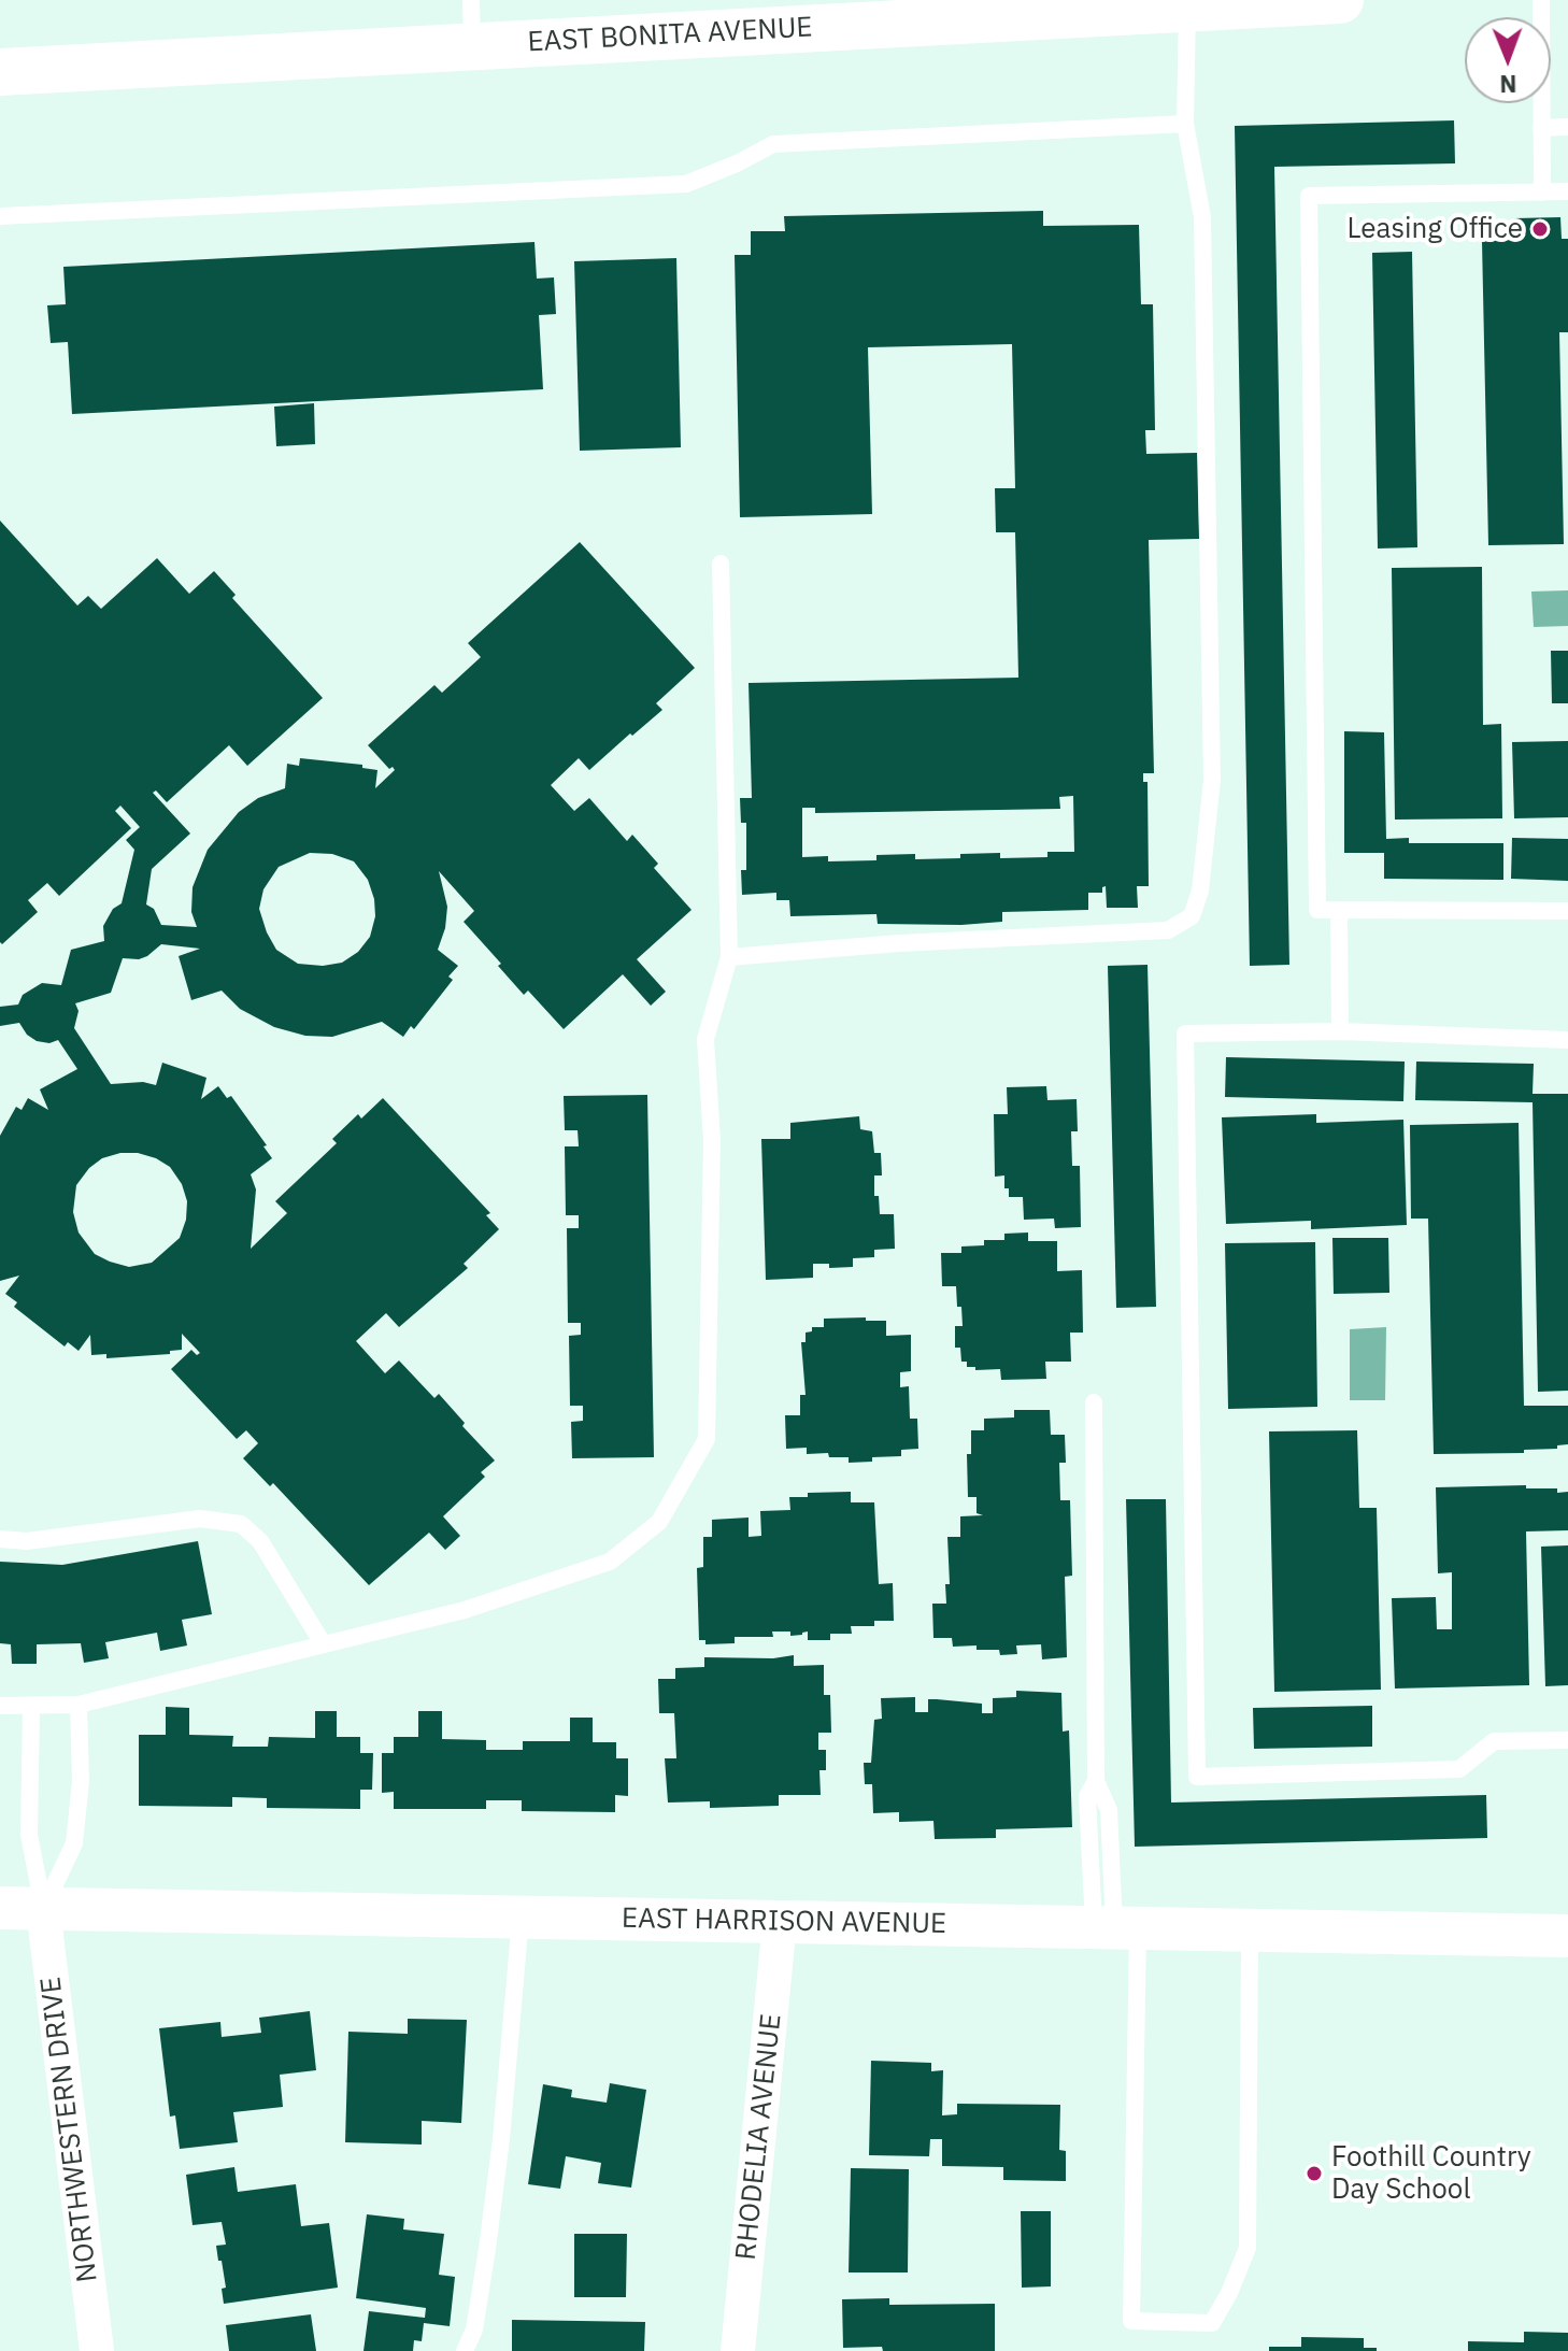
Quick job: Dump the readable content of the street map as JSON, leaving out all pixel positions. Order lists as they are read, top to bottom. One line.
{"streets":{"main road":["EAST BONITA AVENUE"],"street":["EAST HARRISON AVENUE","NORTHWESTERN DRIVE","RHODELIA AVENUE"]},"crossings":[["EAST HARRISON AVENUE","NORTHWESTERN DRIVE"],["EAST HARRISON AVENUE","RHODELIA AVENUE"]],"places":["Leasing Office","Foothill Country Day School"],"north":"bottom"}
